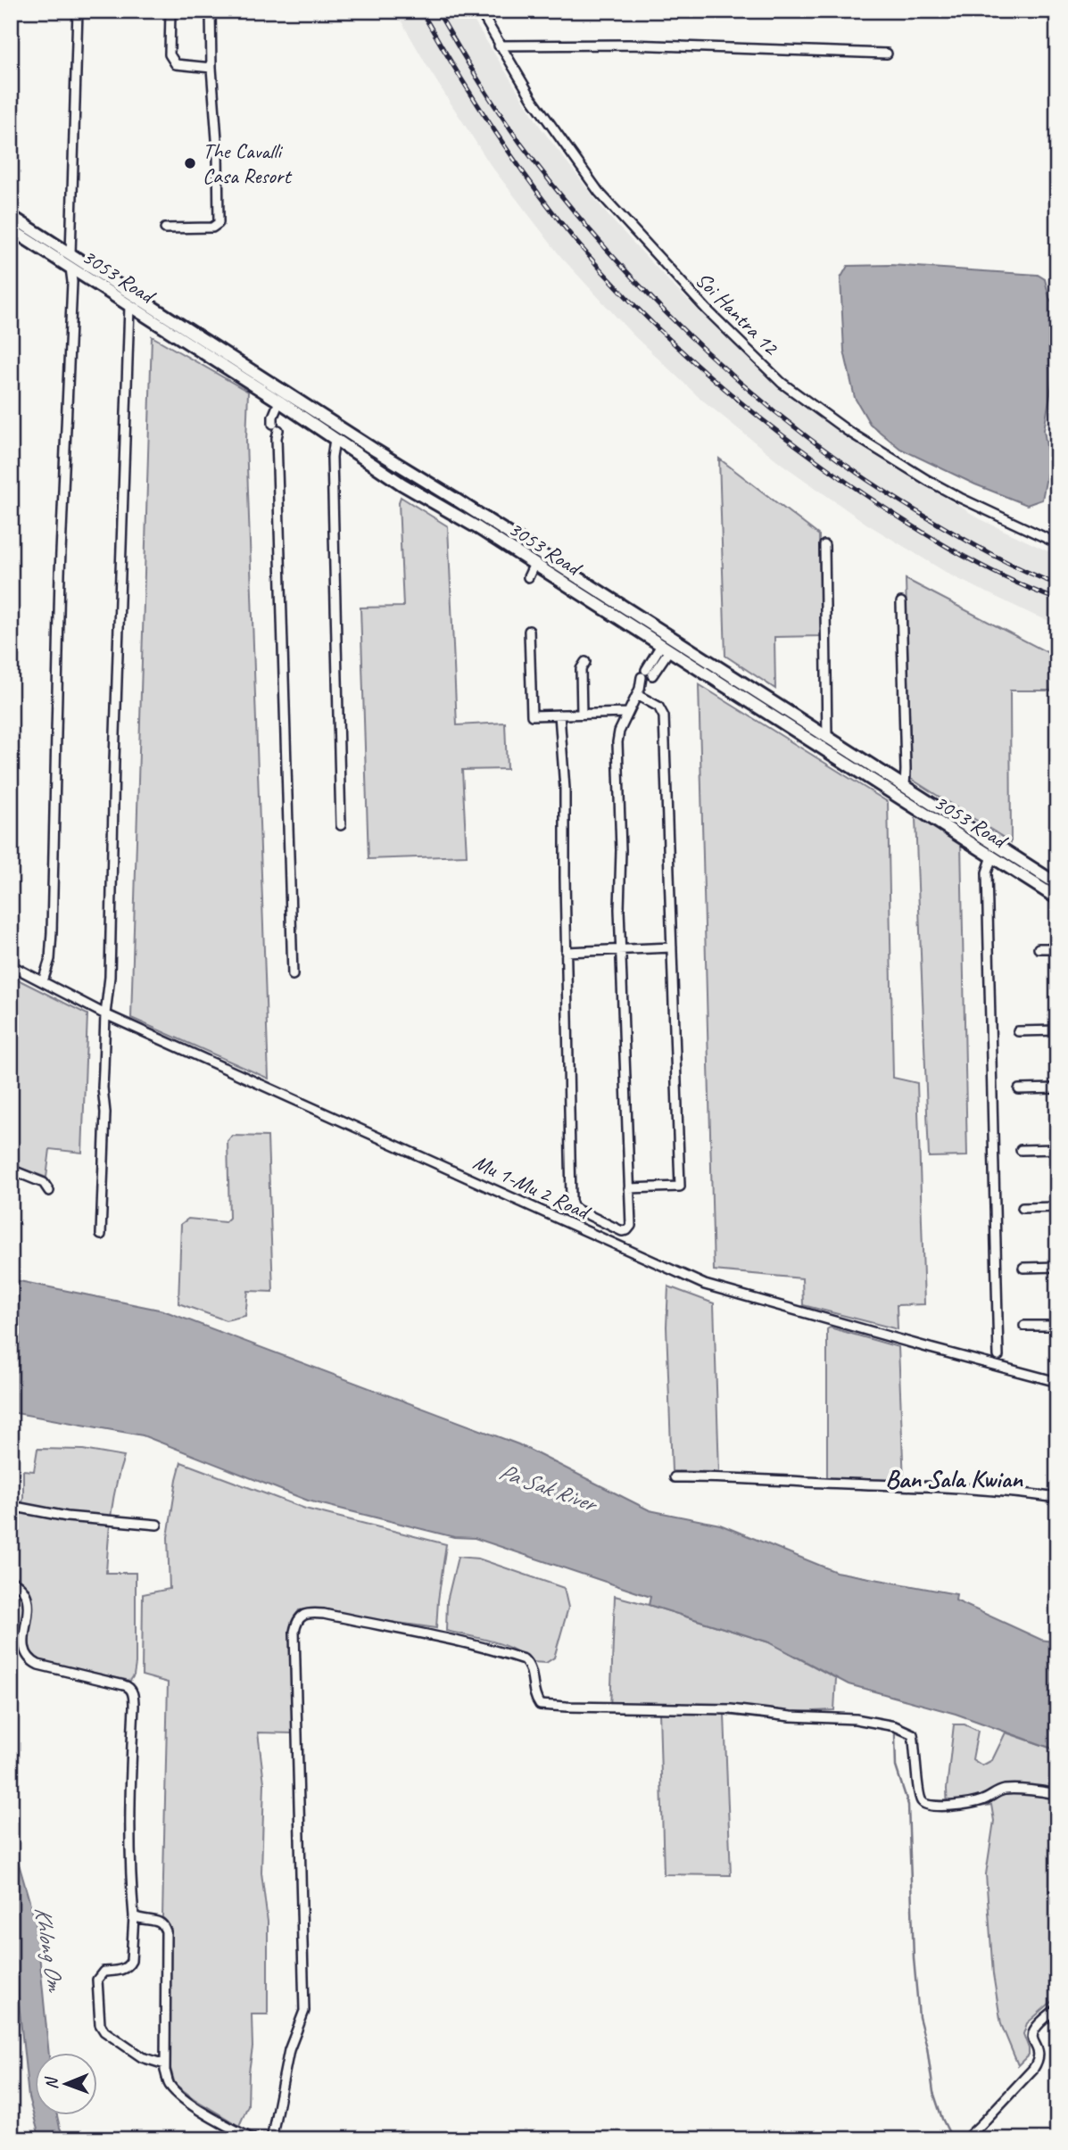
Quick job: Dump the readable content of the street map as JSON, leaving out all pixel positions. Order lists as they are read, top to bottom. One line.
{"streets":{"main road":["3053 Road"],"street":["Soi Hantra 12","Mu 1-Mu 2 Road"]},"districts":["Ban Sala Kwian"],"water":["Pa Sak River","Khlong Om"],"places":["The Cavalli Casa Resort"],"north":"left"}
